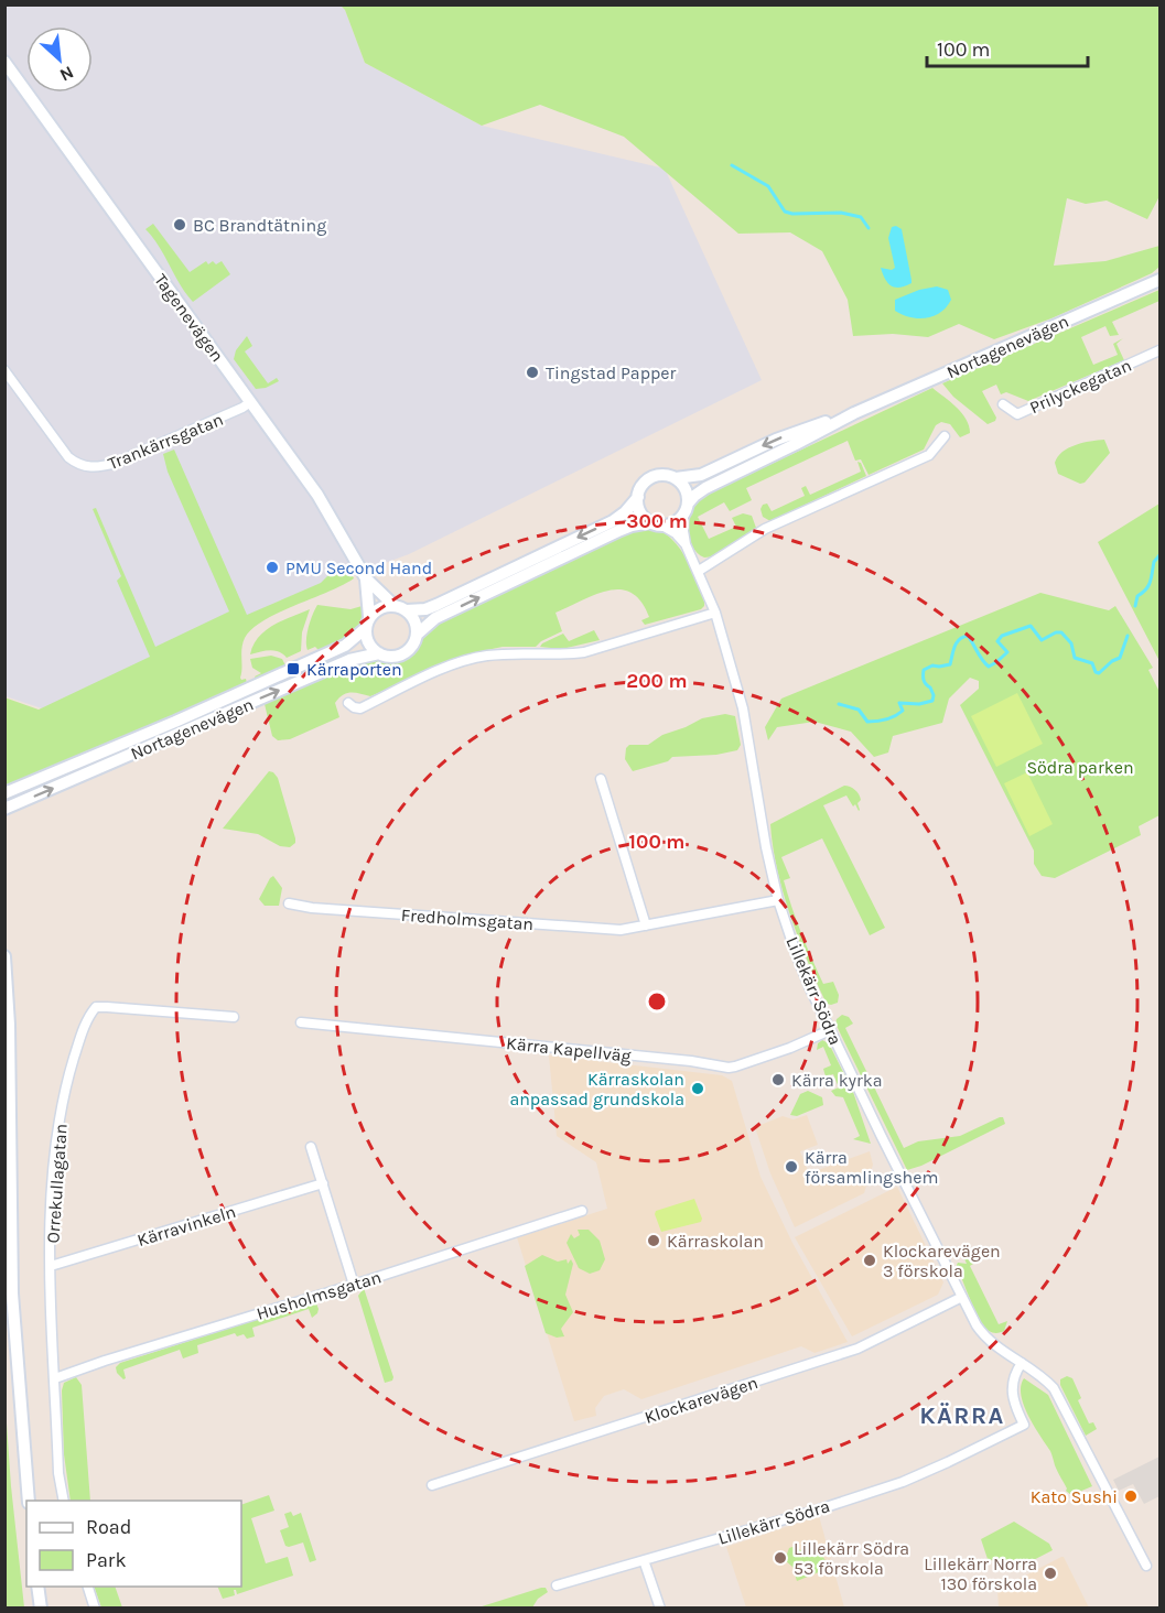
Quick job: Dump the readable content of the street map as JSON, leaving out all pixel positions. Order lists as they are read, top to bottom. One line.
{"streets":{"street":["Tagenevägen","Nortagenevägen","Prilyckegatan","Trankärrsgatan","Fredholmsgatan","Lillekärr Södra","Kärra Kapellväg","Orrekullagatan","Kärravinkeln","Husholmsgatan","Klockarevägen"]},"crossings":[["Tagenevägen","Nortagenevägen"],["Tagenevägen","Trankärrsgatan"],["Nortagenevägen","Lillekärr Södra"],["Fredholmsgatan","Lillekärr Södra"],["Lillekärr Södra","Kärra Kapellväg"],["Lillekärr Södra","Klockarevägen"],["Orrekullagatan","Kärravinkeln"],["Orrekullagatan","Husholmsgatan"]],"districts":["KÄRRA"],"parks":["Södra parken"],"places":{"other":["BC Brandtätning","Tingstad Papper","PMU Second Hand","Kärra kyrka","Kärraskolan anpassad grundskola","Kärra församlingshem","Kärraskolan","Klockarevägen 3 förskola","Kato Sushi","Lillekärr Södra 53 förskola","Lillekärr Norra 130 förskola"],"transit":["Kärraporten"]},"legend":["Road","Park"],"scale_bar":"100 m","north":"bottom right","rings":["300 m","200 m","100 m"]}
